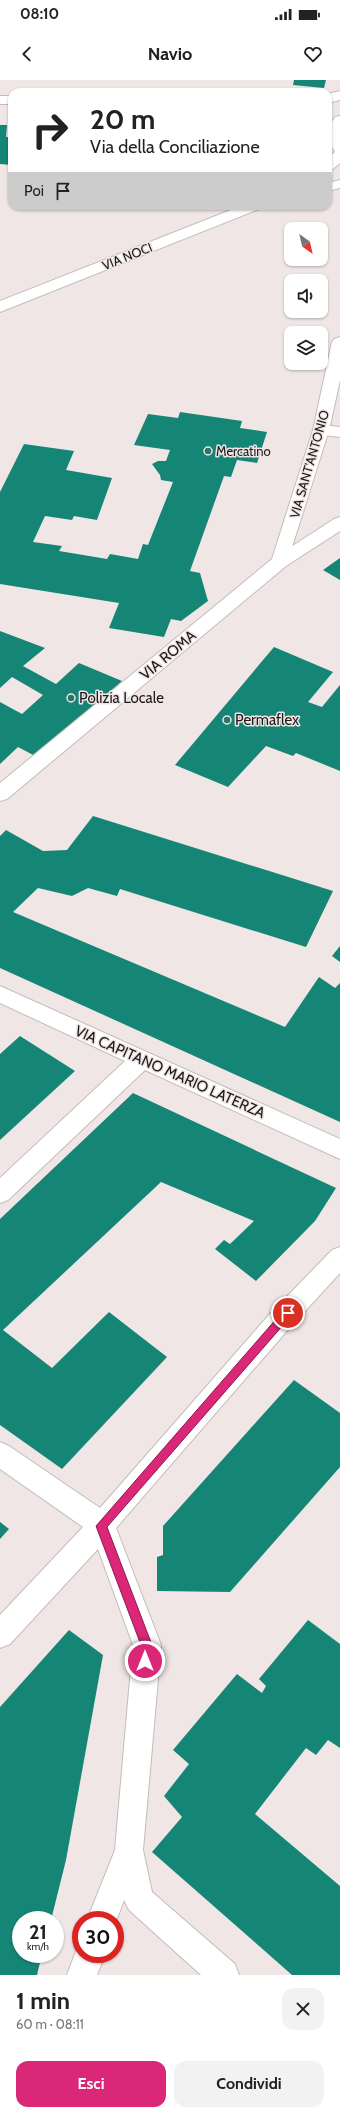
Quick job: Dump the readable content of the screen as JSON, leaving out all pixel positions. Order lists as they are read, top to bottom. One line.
{"streets":{"street":["VIA NOCI","VIA SANT'ANTONIO","VIA ROMA","VIA CAPITANO MARIO LATERZA"]},"crossings":[["VIA SANT'ANTONIO","VIA ROMA"]],"places":["Mercatino","Polizia Locale","Permaflex"],"north":"bottom right","page":{"status":"08:10","header":"Navio","turn":["20 m","Via della Conciliazione"],"then":"Poi","speed":"21 km/h","limit":"30","heading":["1 min","60 m · 08:11"],"buttons":["Esci","Condividi"]}}
